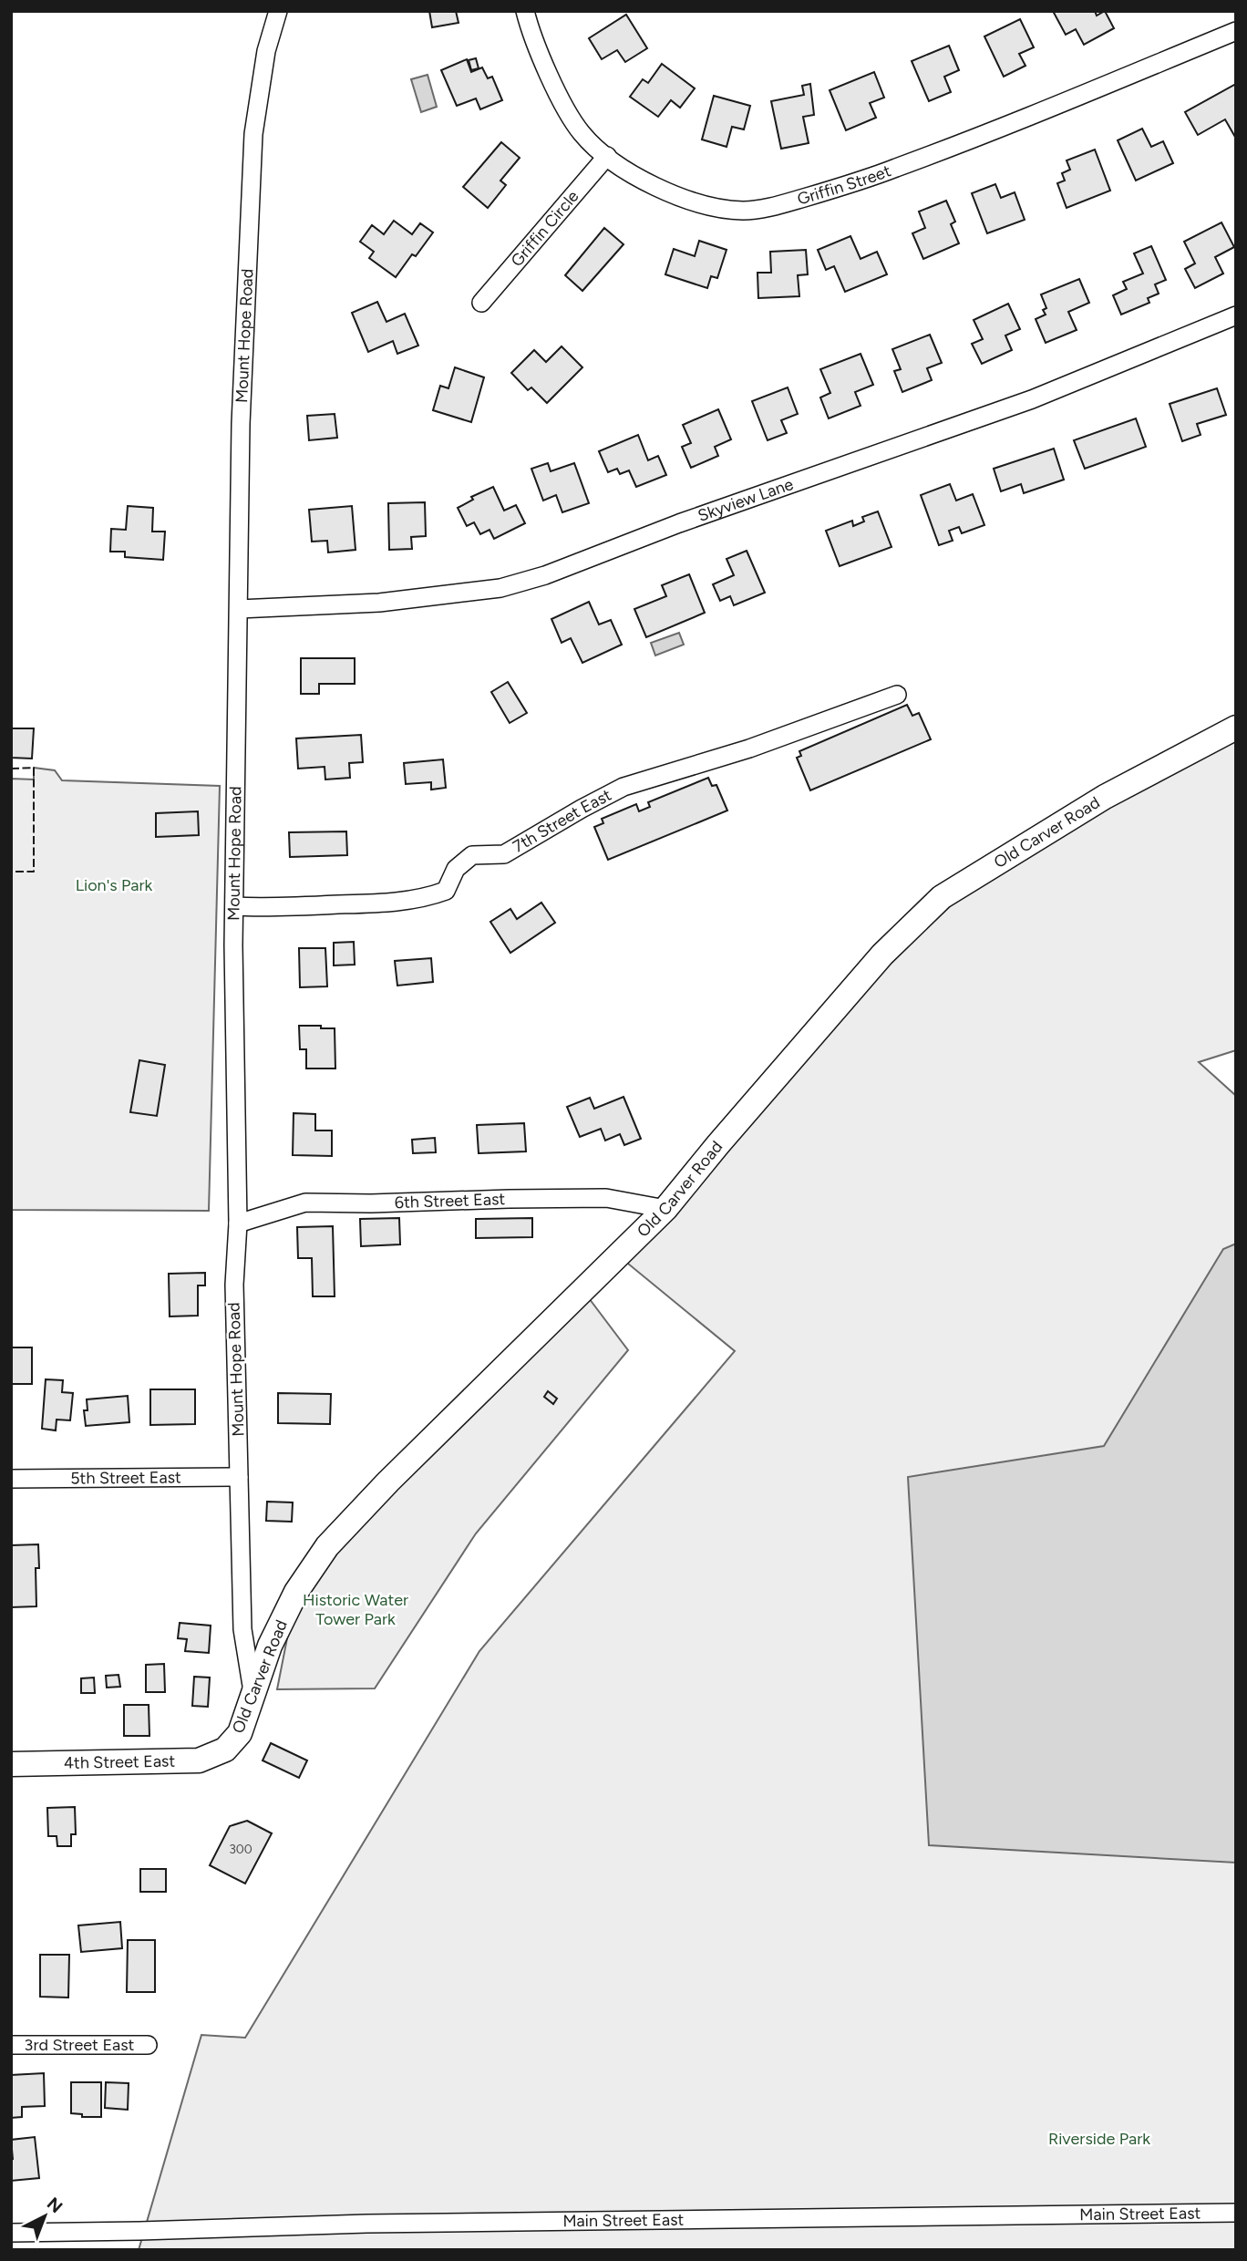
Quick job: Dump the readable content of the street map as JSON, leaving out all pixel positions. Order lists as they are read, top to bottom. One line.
{"streets":{"street":["Griffin Street","Griffin Circle","Mount Hope Road","Skyview Lane","7th Street East","Old Carver Road","6th Street East","5th Street East","4th Street East","3rd Street East","Main Street East"]},"crossings":[["Griffin Street","Griffin Circle"],["Mount Hope Road","Skyview Lane"],["Mount Hope Road","7th Street East"],["Mount Hope Road","Old Carver Road"],["Mount Hope Road","6th Street East"],["Mount Hope Road","5th Street East"],["Old Carver Road","6th Street East"],["Old Carver Road","4th Street East"]],"parks":["Lion's Park","Historic Water Tower Park","Riverside Park"],"house_numbers":["300"],"north":"top right"}
